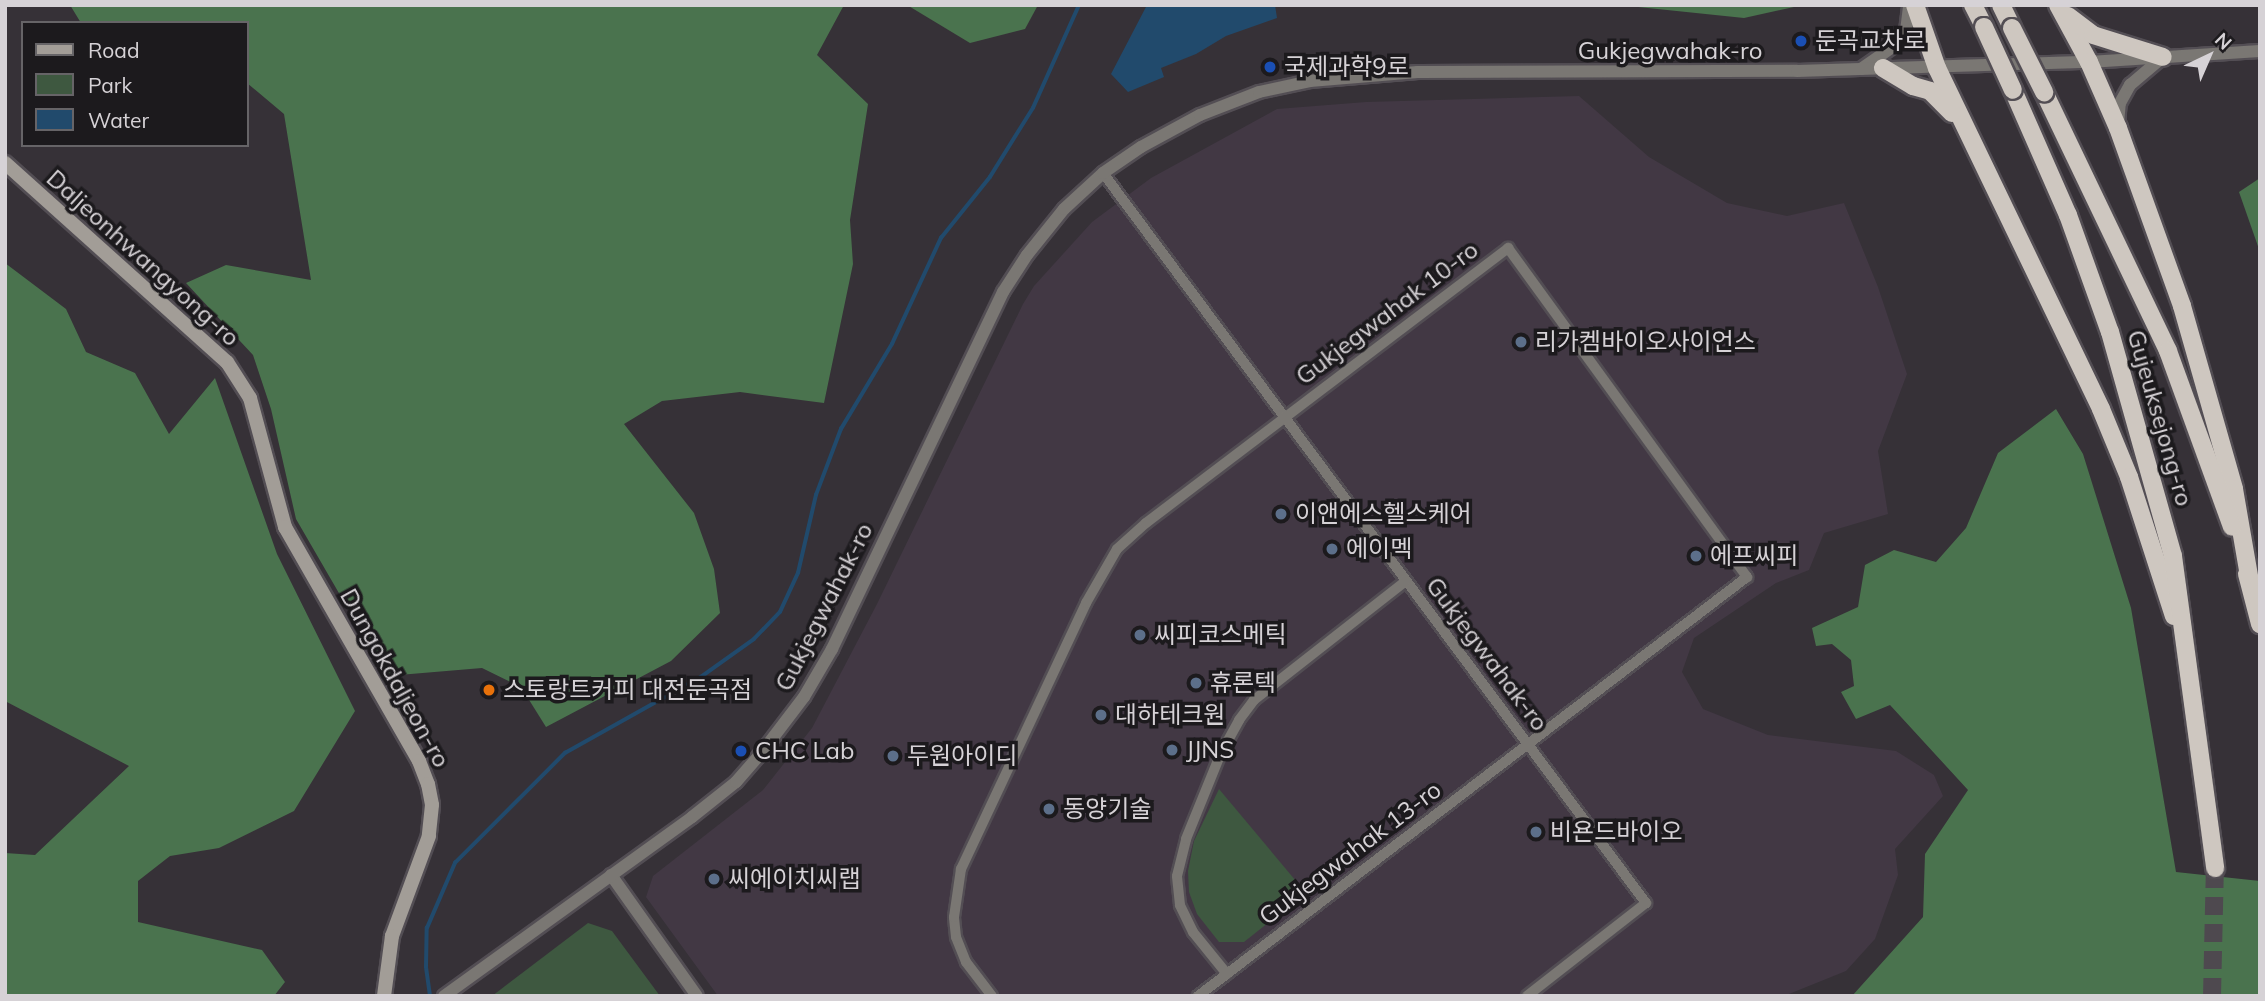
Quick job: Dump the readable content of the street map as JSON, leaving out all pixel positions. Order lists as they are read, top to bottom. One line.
{"streets":{"highway":["Gujeuksejong-ro"],"main road":["Daljeonhwangyong-ro","Dungokdaljeon-ro"],"street":["Gukjegwahak-ro","Gukjegwahak 10-ro","Gukjegwahak 13-ro"]},"crossings":[["Gukjegwahak-ro","Gukjegwahak 10-ro"],["Gukjegwahak-ro","Gukjegwahak 13-ro"],["Daljeonhwangyong-ro","Dungokdaljeon-ro"],["Gukjegwahak 10-ro","Gukjegwahak 13-ro"]],"places":["둔곡교차로","국제과학9로","리가켐바이오사이언스","이앤에스헬스케어","에이멕","에프씨피","씨피코스메틱","휴론텍","스토랑트커피 대전둔곡점","대하테크원","JJNS","CHC Lab","두원아이디","동양기술","비욘드바이오","씨에이치씨랩"],"legend":["Road","Park","Water"],"north":"top right"}
